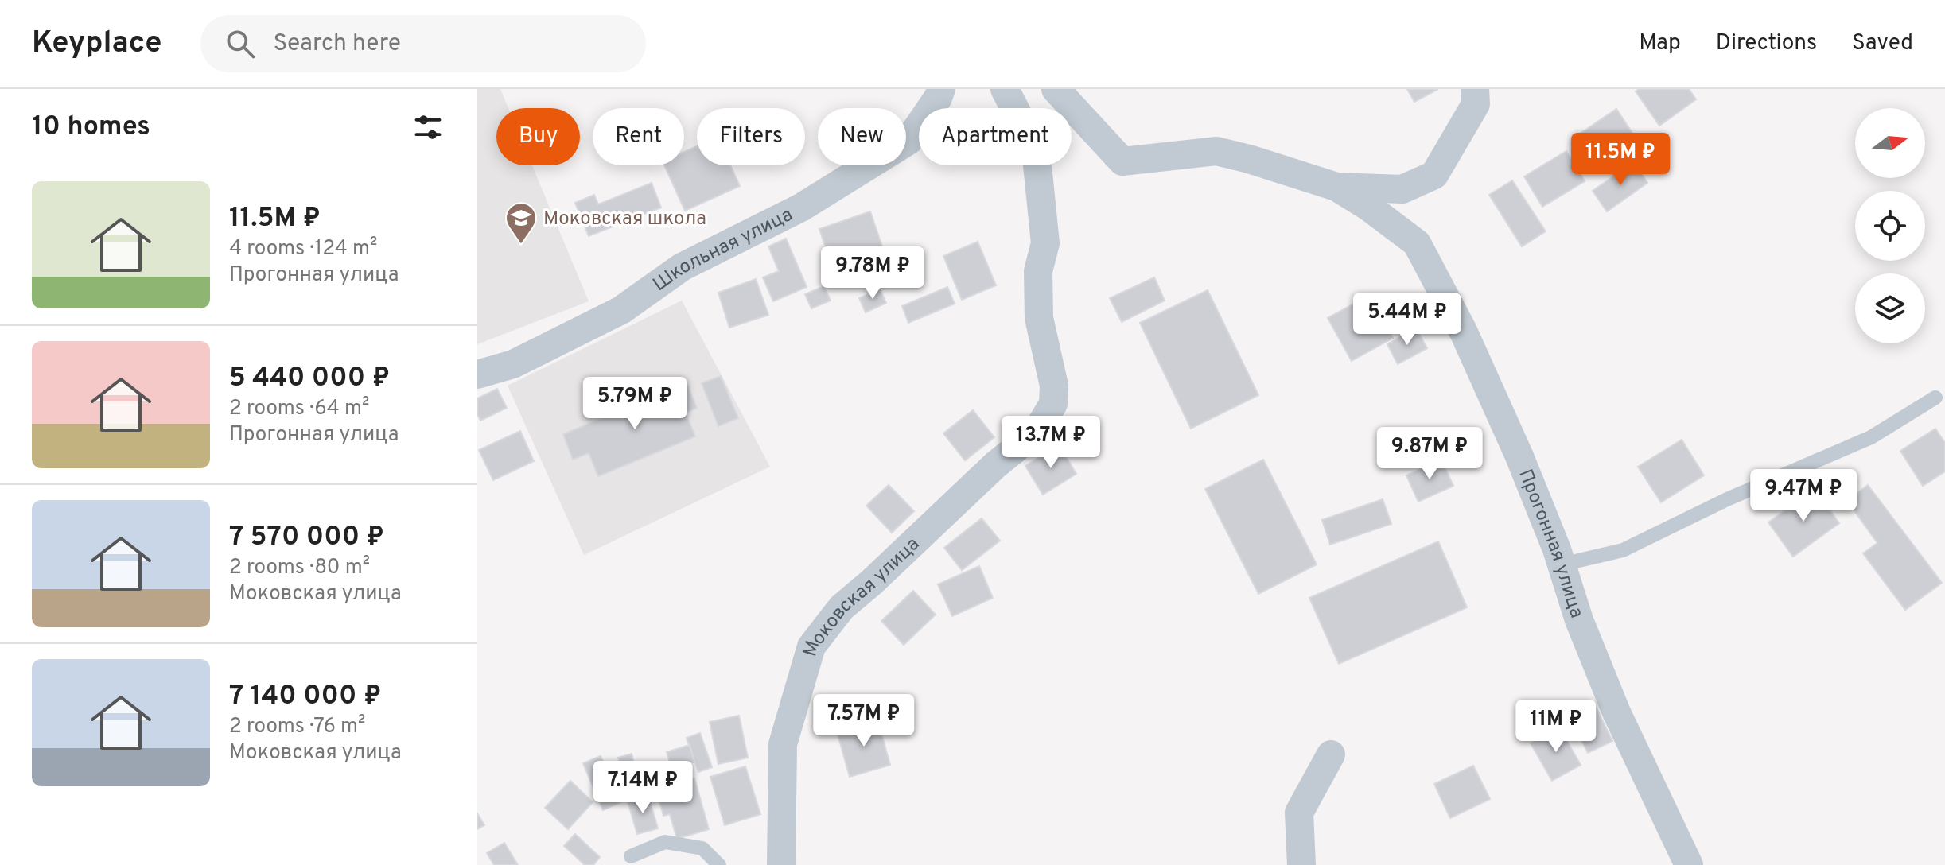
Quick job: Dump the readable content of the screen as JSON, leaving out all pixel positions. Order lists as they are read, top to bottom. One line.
{"streets":{"street":["Школьная улица","Прогонная улица","Моковская улица"]},"places":{"school or university":["Моковская школа"]},"north":"right","page":{"header":"Keyplace","search":"Search here","nav":["Map","Directions","Saved"],"heading":"10 homes","chip":["Buy","Rent","Filters","New","Apartment"],"price":["11.5M ₽","9.78M ₽","5.44M ₽","5.79M ₽","13.7M ₽","9.87M ₽","9.47M ₽","7.57M ₽","11M ₽","7.14M ₽"],"list":[{"name":"11.5M ₽","note":"4 rooms · 124 m² · Прогонная улица"},{"name":"5 440 000 ₽","note":"2 rooms · 64 m² · Прогонная улица"},{"name":"7 570 000 ₽","note":"2 rooms · 80 m² · Моковская улица"},{"name":"7 140 000 ₽","note":"2 rooms · 76 m² · Моковская улица"}]}}
